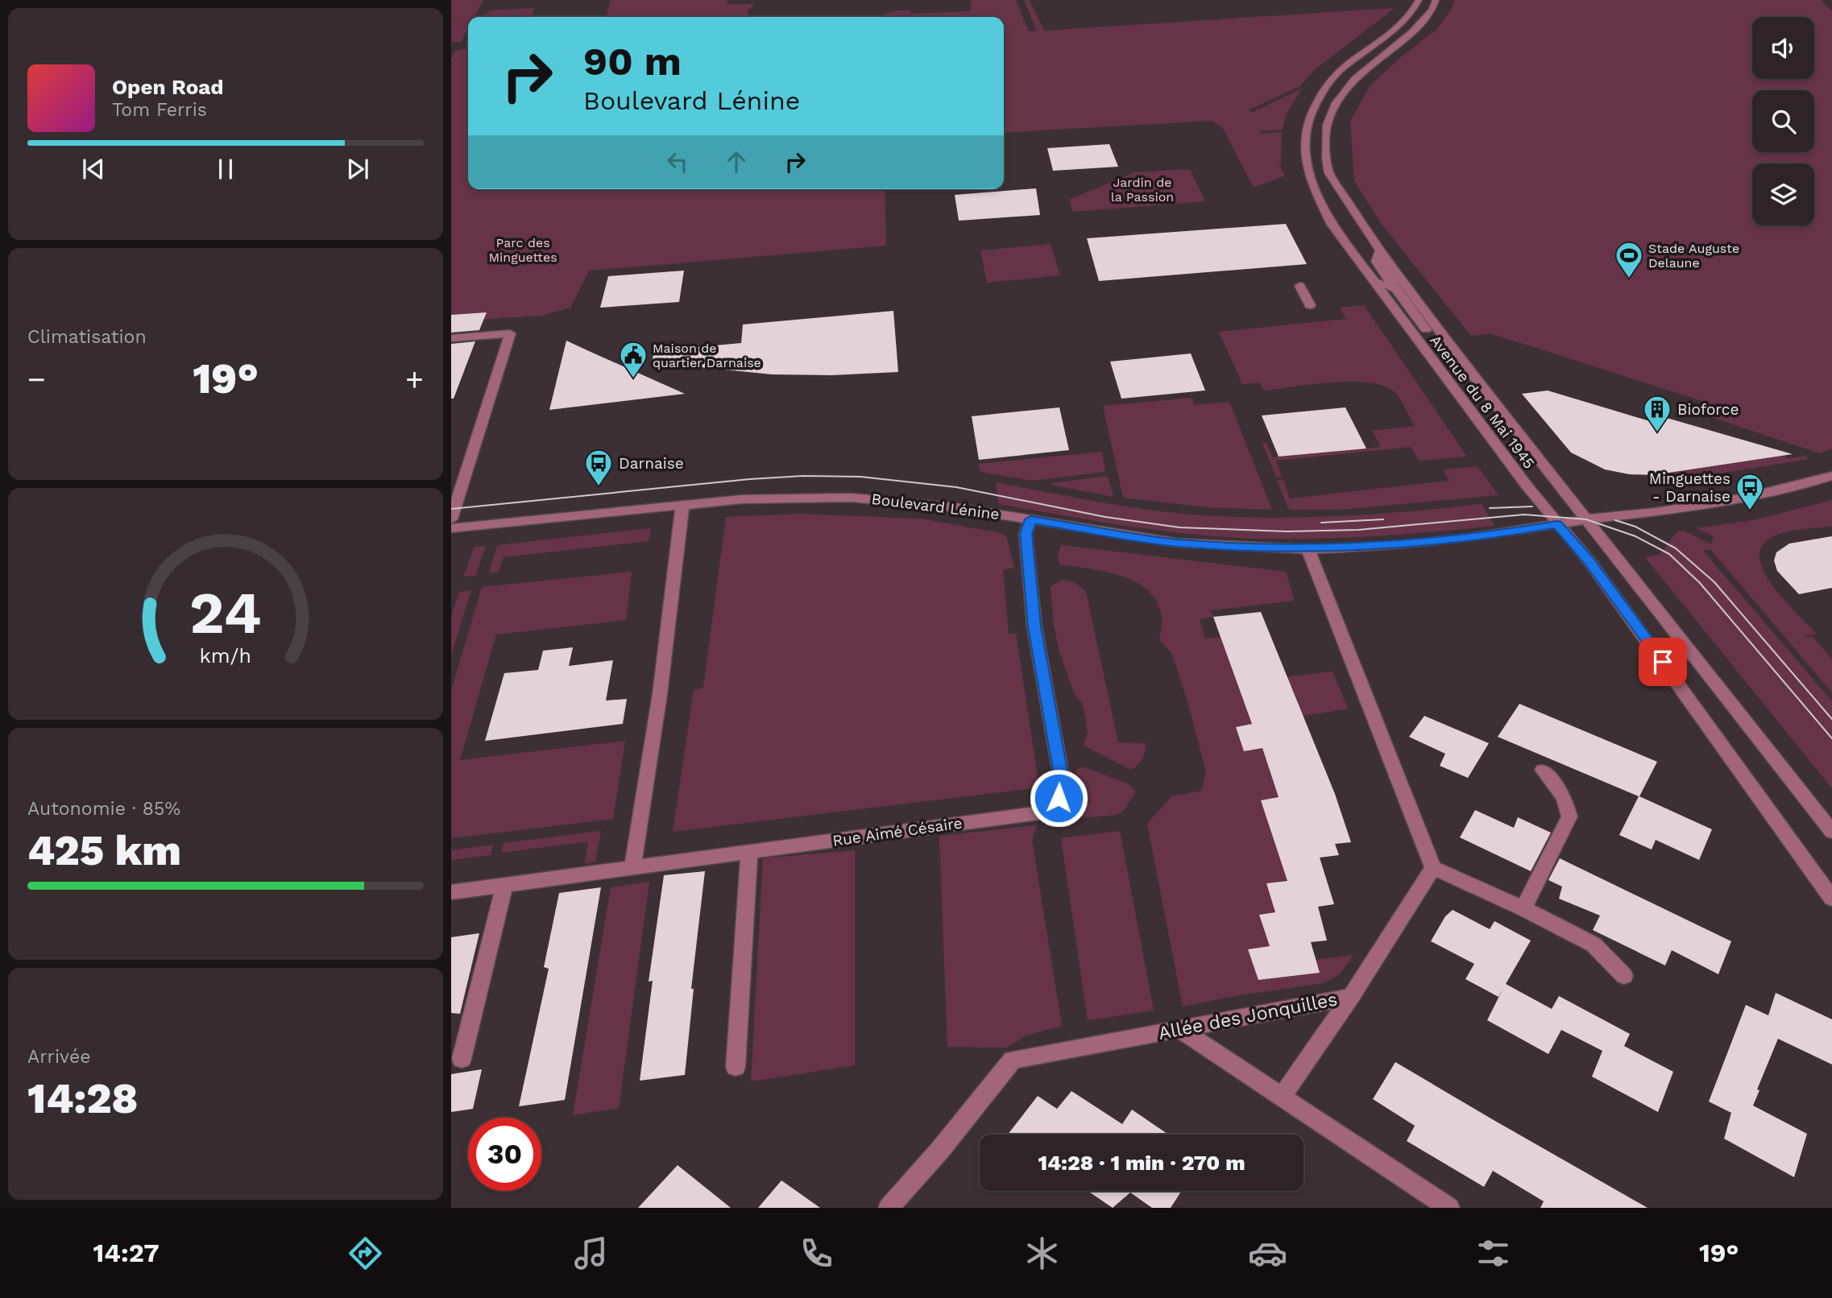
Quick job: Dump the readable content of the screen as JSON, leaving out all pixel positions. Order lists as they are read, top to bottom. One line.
{"streets":{"street":["Avenue du 8 Mai 1945","Boulevard Lénine","Rue Aimé Césaire","Allée des Jonquilles"]},"crossings":[["Avenue du 8 Mai 1945","Boulevard Lénine"],["Boulevard Lénine","Rue Aimé Césaire"]],"parks":["Jardin de la Passion","Parc des Minguettes"],"places":{"sports":["Stade Auguste Delaune"],"public building":["Maison de quartier Darnaise"],"building":["Bioforce"],"bus stop":["Darnaise","Minguettes - Darnaise"]},"page":{"turn":["90 m","Boulevard Lénine"],"song":["Open Road","Tom Ferris"],"tile":["Climatisation",["Autonomie · 85%","425 km"],["Arrivée","14:28"]],"heat":["−","19°","+"],"limit":"30","trip":"14:28 · 1 min · 270 m","tabs":["14:27","19°"],"gauge":["24","km/h"]}}
